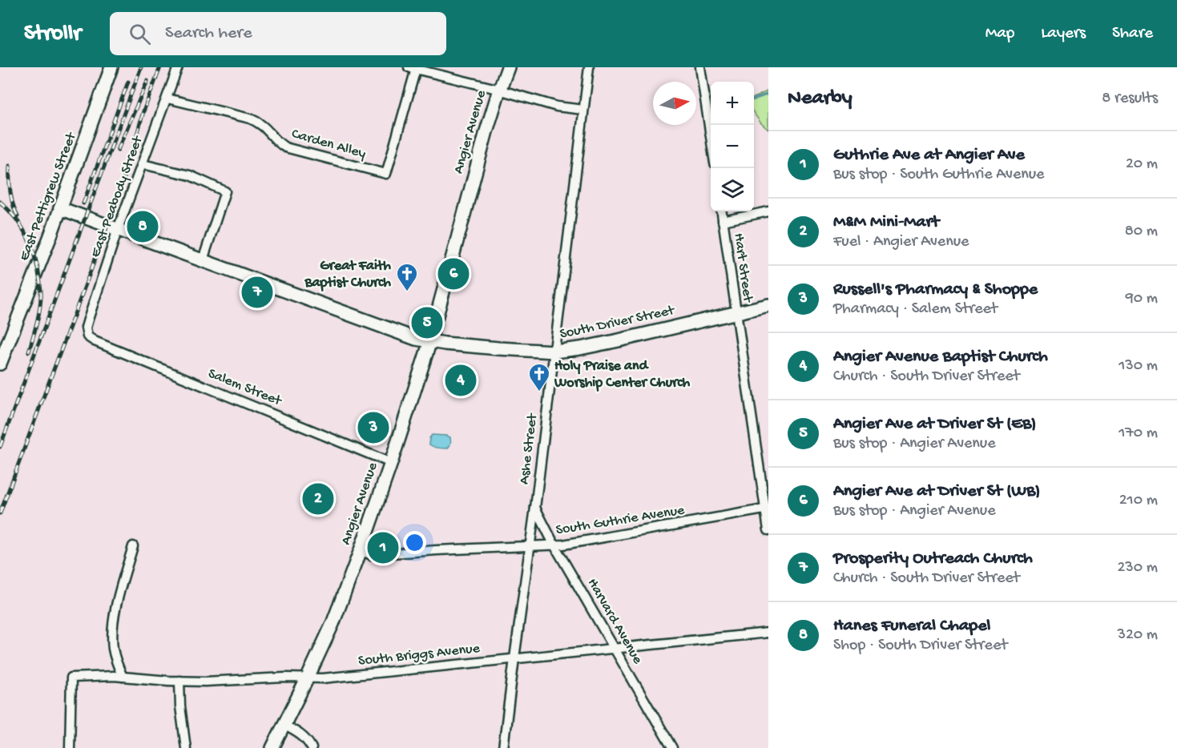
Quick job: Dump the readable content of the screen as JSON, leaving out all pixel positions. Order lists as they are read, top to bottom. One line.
{"streets":{"street":["Angier Avenue","Carden Alley","East Pettigrew Street","East Peabody Street","Hart Street","South Driver Street","Salem Street","Ashe Street","South Guthrie Avenue","Harvard Avenue","South Briggs Avenue"]},"crossings":[["Angier Avenue","South Driver Street"],["Angier Avenue","Salem Street"],["Angier Avenue","South Guthrie Avenue"],["Angier Avenue","South Briggs Avenue"],["Carden Alley","East Peabody Street"],["East Pettigrew Street","South Driver Street"],["East Peabody Street","South Driver Street"],["East Peabody Street","Salem Street"],["Hart Street","South Driver Street"],["Hart Street","South Guthrie Avenue"],["South Driver Street","Ashe Street"],["Ashe Street","South Guthrie Avenue"],["Ashe Street","Harvard Avenue"],["Ashe Street","South Briggs Avenue"],["South Guthrie Avenue","Harvard Avenue"],["Harvard Avenue","South Briggs Avenue"]],"places":{"church":["Great Faith Baptist Church","Holy Praise and Worship Center Church"]},"north":"right","page":{"header":"Strollr","search":"Search here","nav":["Map","Layers","Share"],"heading":["Nearby","8 results"],"map_buttons":["+","−"],"list":[{"mark":"1","name":"Guthrie Ave at Angier Ave","note":"Bus stop · South Guthrie Avenue","value":"20 m"},{"mark":"2","name":"M&M Mini-Mart","note":"Fuel · Angier Avenue","value":"80 m"},{"mark":"3","name":"Russell's Pharmacy & Shoppe","note":"Pharmacy · Salem Street","value":"90 m"},{"mark":"4","name":"Angier Avenue Baptist Church","note":"Church · South Driver Street","value":"130 m"},{"mark":"5","name":"Angier Ave at Driver St (EB)","note":"Bus stop · Angier Avenue","value":"170 m"},{"mark":"6","name":"Angier Ave at Driver St (WB)","note":"Bus stop · Angier Avenue","value":"210 m"},{"mark":"7","name":"Prosperity Outreach Church","note":"Church · South Driver Street","value":"230 m"},{"mark":"8","name":"Hanes Funeral Chapel","note":"Shop · South Driver Street","value":"320 m"}],"pins":["8","6","7","5","4","3","2","1"]}}
